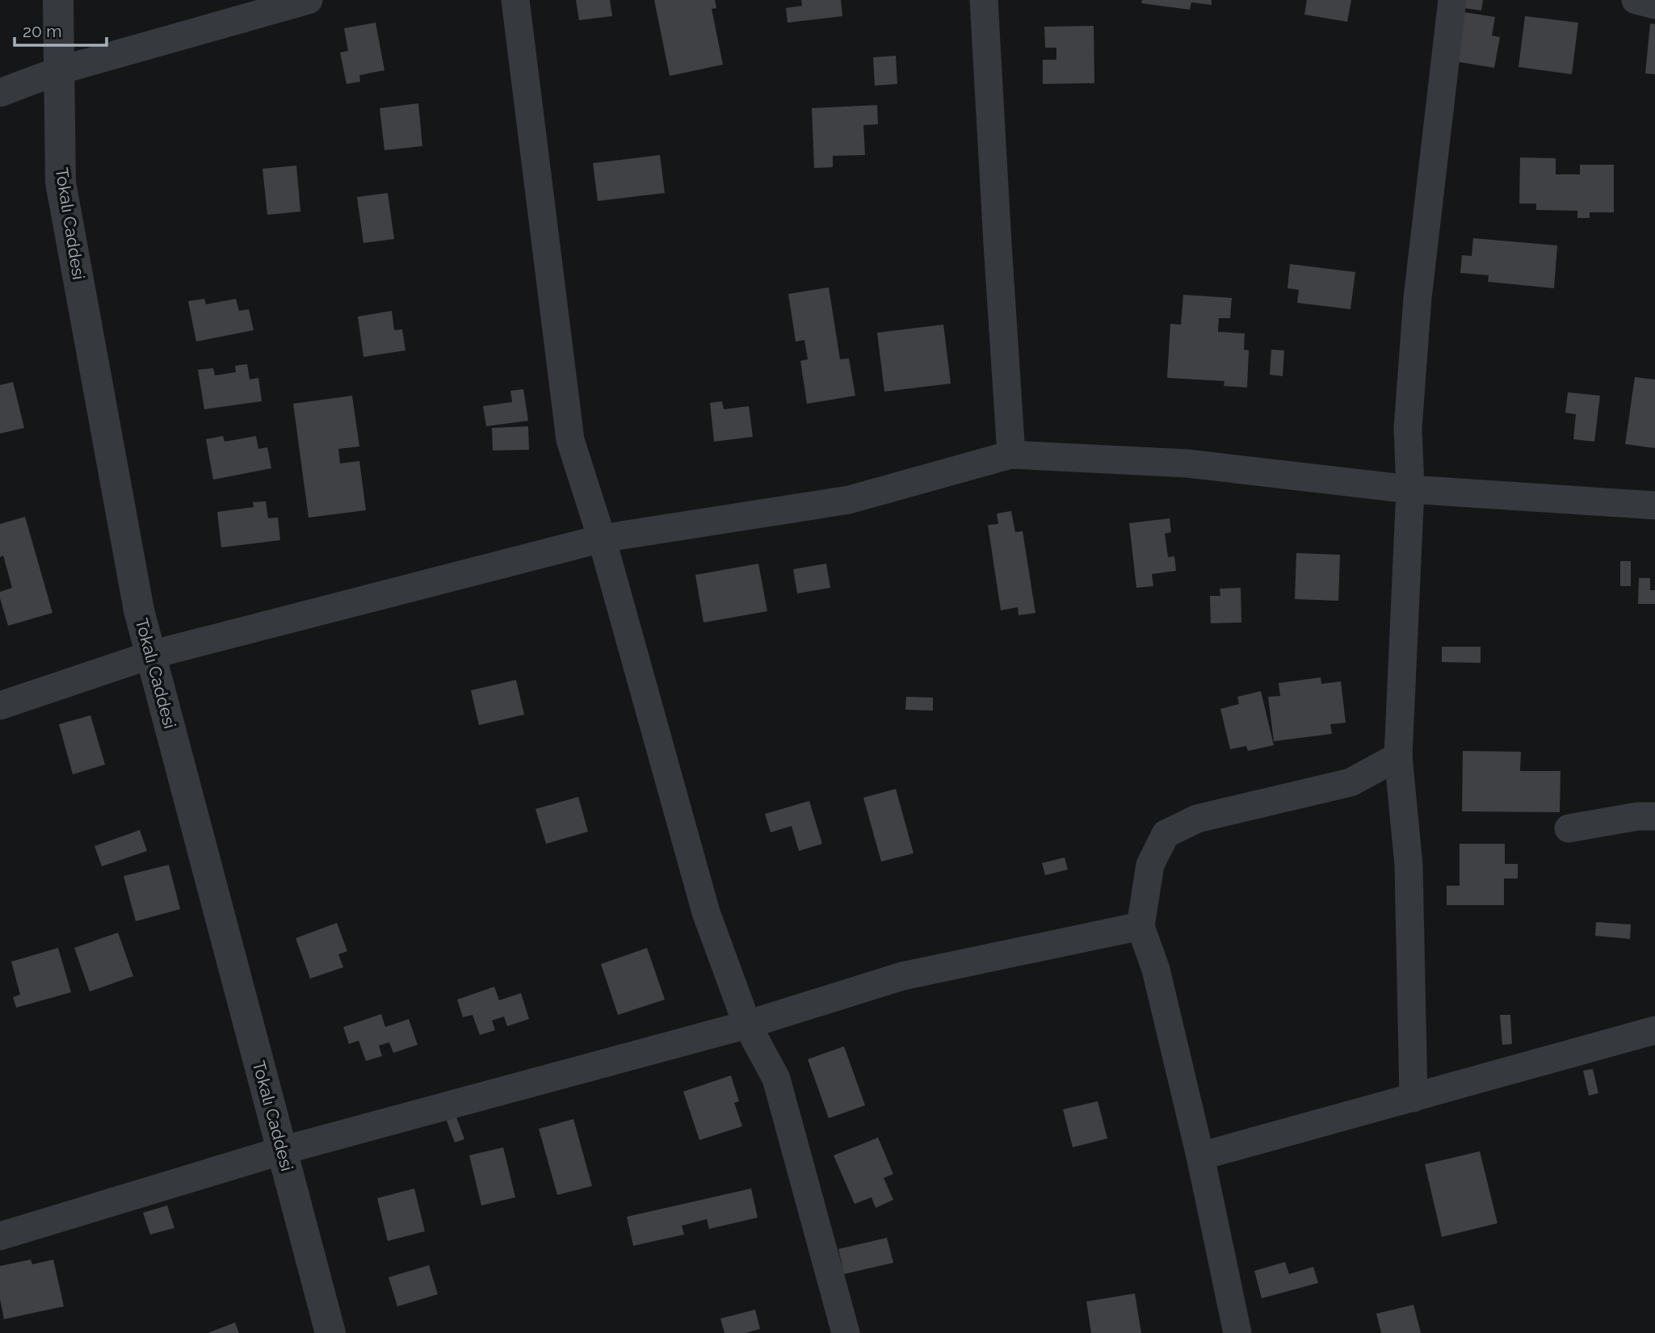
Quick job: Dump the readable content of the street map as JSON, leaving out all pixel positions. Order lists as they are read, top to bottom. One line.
{"streets":{"street":["Tokalı Caddesi"]},"scale_bar":"20 m"}
